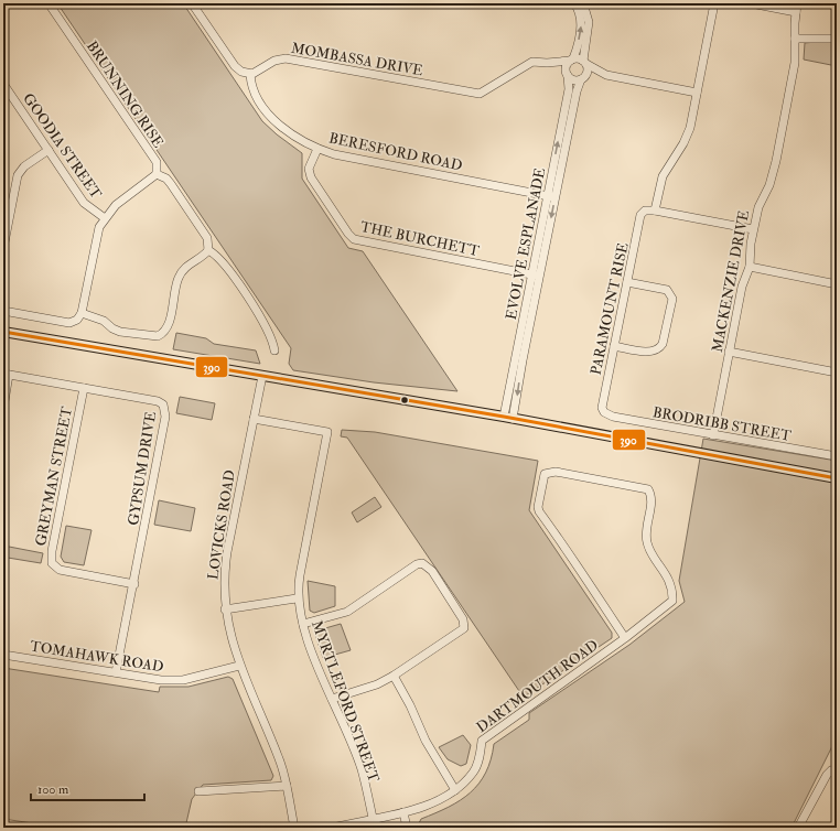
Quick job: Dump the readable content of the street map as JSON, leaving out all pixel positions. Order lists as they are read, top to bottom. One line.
{"streets":{"street":["MOMBASSA DRIVE","BRUNNING RISE","GOODIA STREET","BERESFORD ROAD","THE BURCHETT","EVOLVE ESPLANADE","MACKENZIE DRIVE","PARAMOUNT RISE","BRODRIBB STREET","GYPSUM DRIVE","GREYMAN STREET","LOVICKS ROAD","TOMAHAWK ROAD","DARTMOUTH ROAD","MYRTLEFORD STREET"]},"crossings":[["MOMBASSA DRIVE","BERESFORD ROAD"],["MOMBASSA DRIVE","EVOLVE ESPLANADE"],["BERESFORD ROAD","THE BURCHETT"],["BERESFORD ROAD","EVOLVE ESPLANADE"],["THE BURCHETT","EVOLVE ESPLANADE"],["MACKENZIE DRIVE","BRODRIBB STREET"],["PARAMOUNT RISE","BRODRIBB STREET"],["GYPSUM DRIVE","GREYMAN STREET"],["GYPSUM DRIVE","TOMAHAWK ROAD"],["LOVICKS ROAD","TOMAHAWK ROAD"],["LOVICKS ROAD","MYRTLEFORD STREET"],["DARTMOUTH ROAD","MYRTLEFORD STREET"]],"lines":["transit line 390"],"scale_bar":"100 m"}
